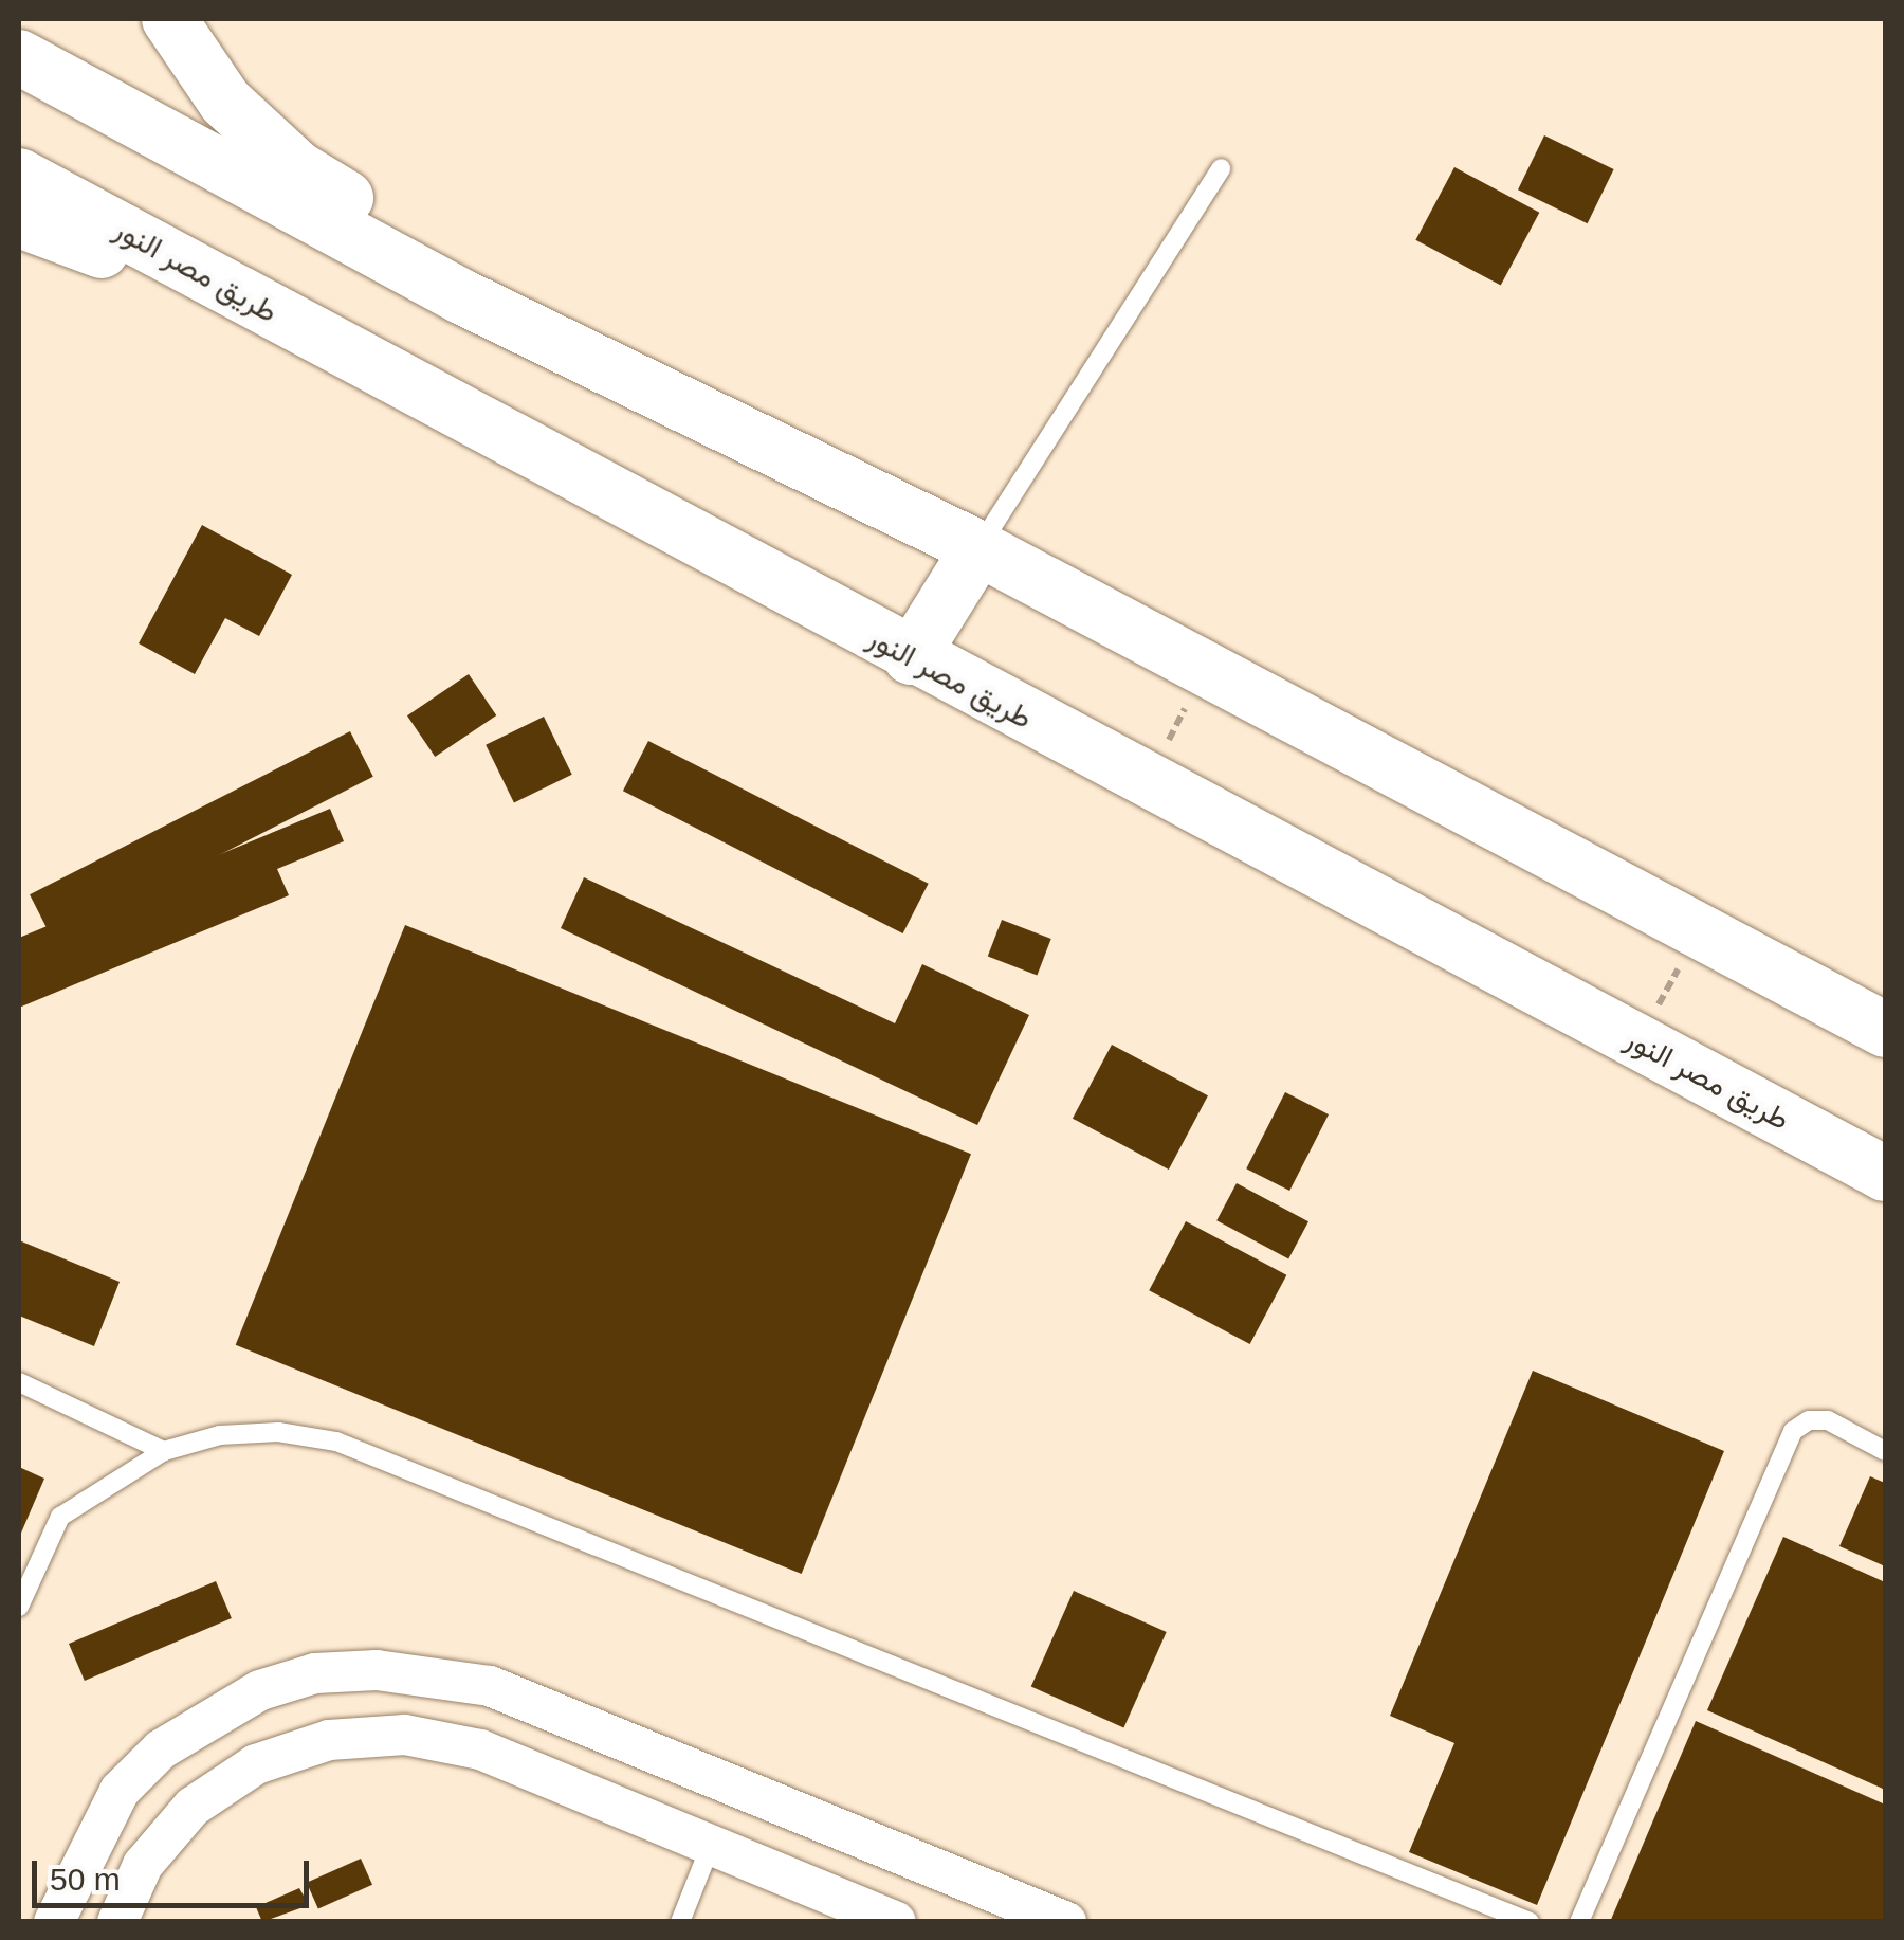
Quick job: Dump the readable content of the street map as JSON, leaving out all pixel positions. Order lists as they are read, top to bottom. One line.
{"streets":{"street":["طريق مصر النور"]},"scale_bar":"50 m"}
